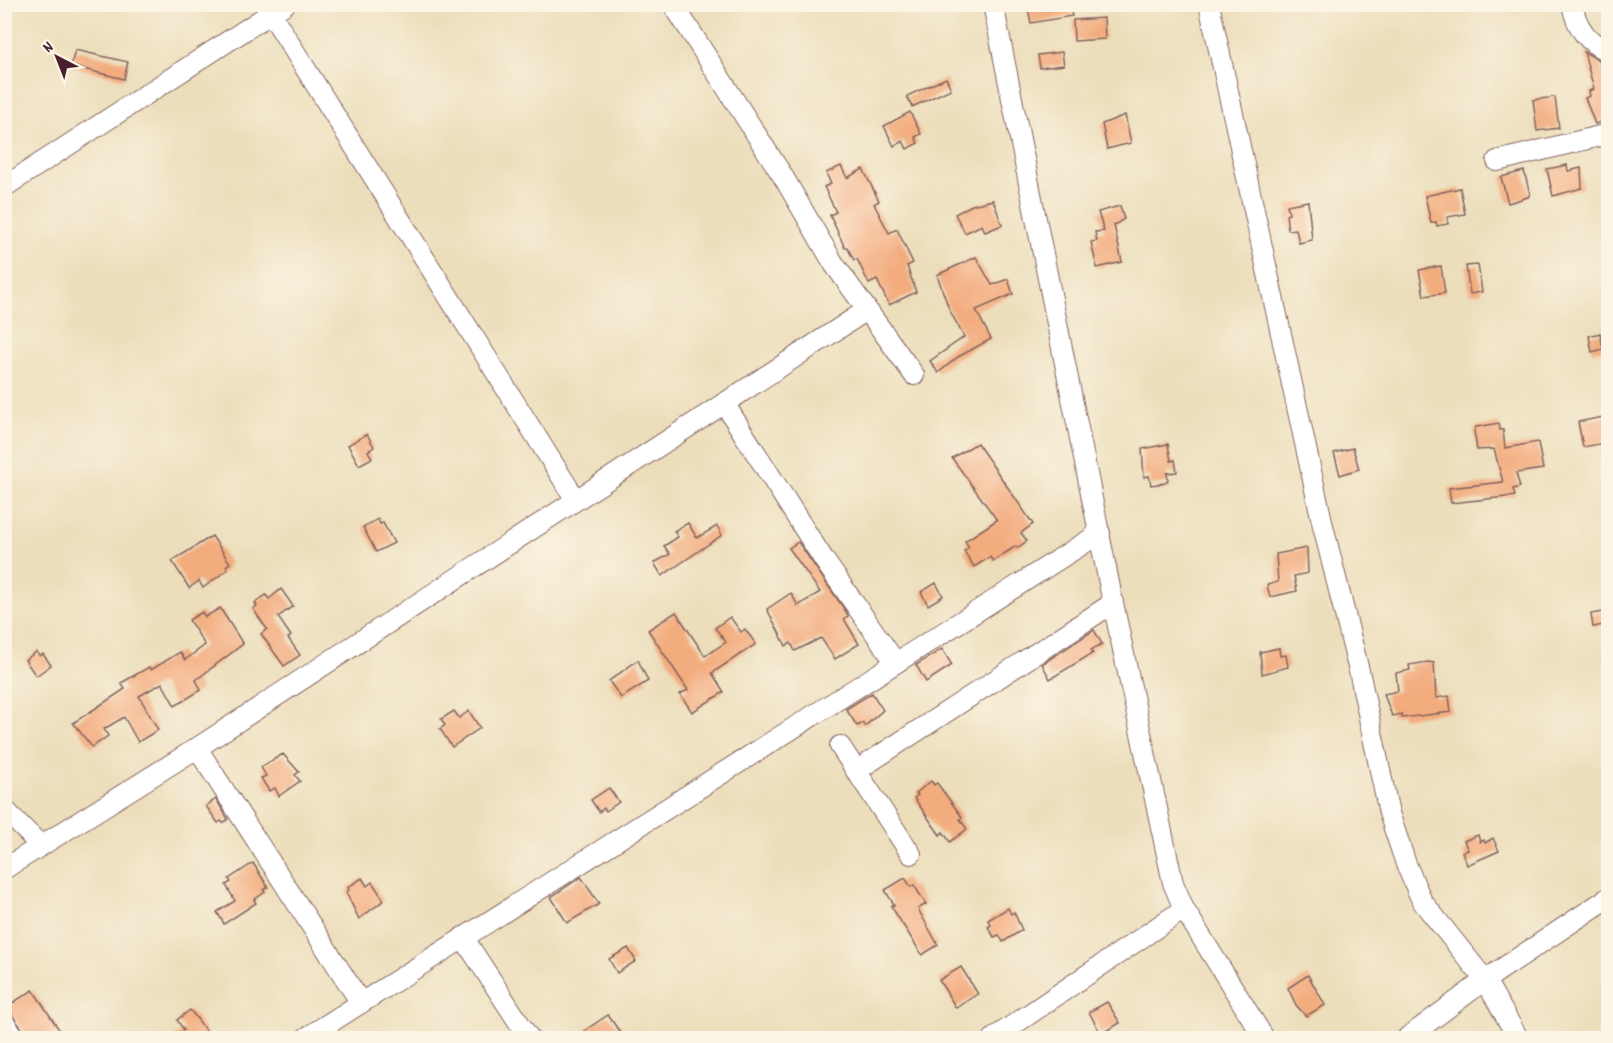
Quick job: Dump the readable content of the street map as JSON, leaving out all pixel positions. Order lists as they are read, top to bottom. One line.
{"north":"top left"}
